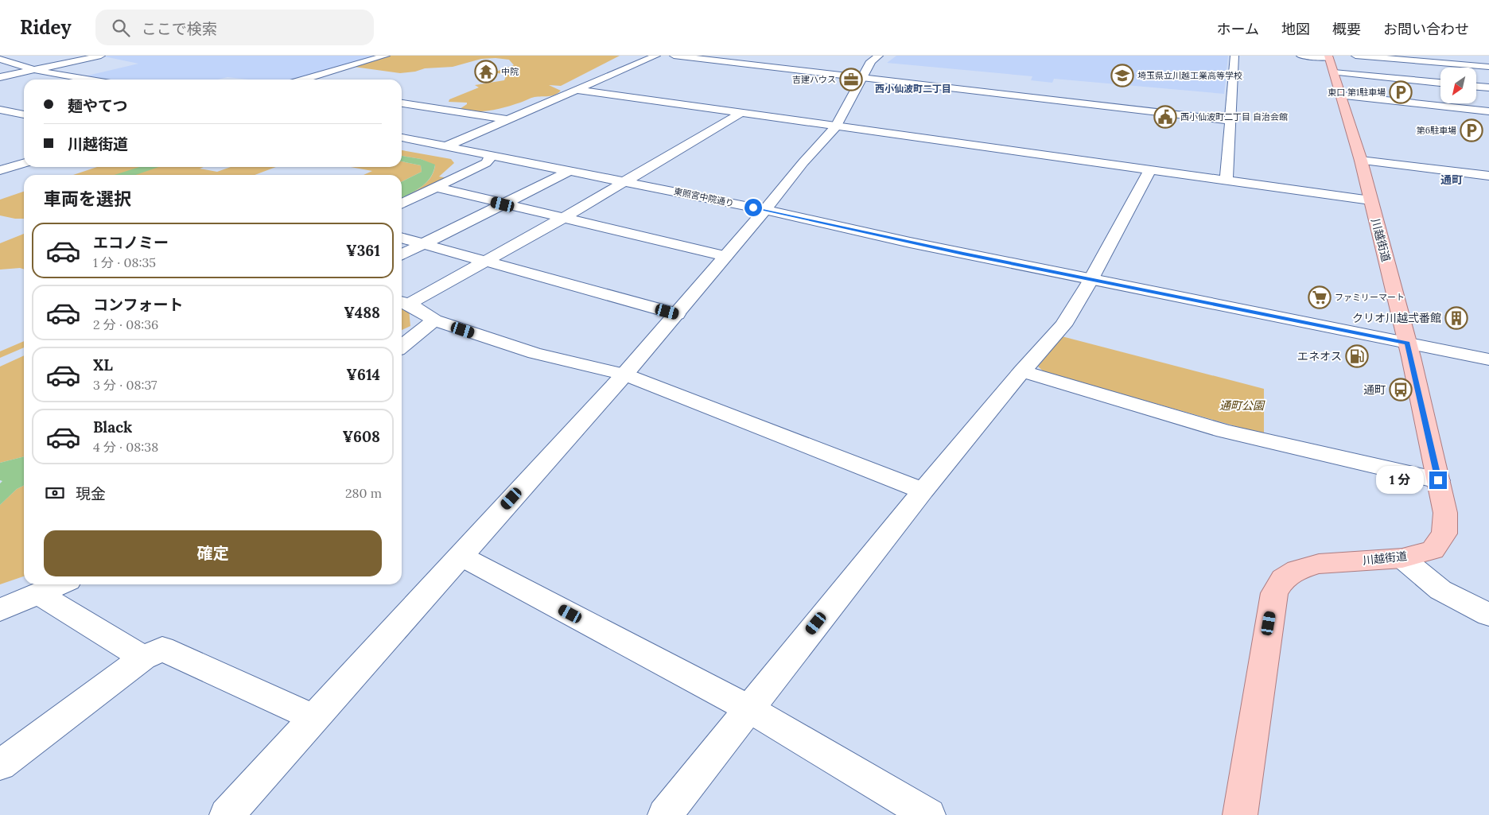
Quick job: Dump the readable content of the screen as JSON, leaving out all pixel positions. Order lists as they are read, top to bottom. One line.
{"streets":{"main road":["川越街道"],"street":["東照宮中院通り"]},"crossings":[["東照宮中院通り","川越街道"]],"districts":["西小仙波町二丁目","通町"],"parks":["通町公園"],"places":{"temple":["中院"],"school or university":["埼玉県立川越工業高等学校"],"office":["吉建ハウス"],"parking":["東口 第1駐車場","第6駐車場"],"public building":["西小仙波町二丁目 自治会館"],"supermarket":["ファミリーマート"],"building":["クリオ川越弍番館"],"fuel station":["エネオス"],"bus stop":["通町"]},"north":"bottom left","page":{"header":"Ridey","search":"ここで検索","nav":["ホーム","地図","概要","お問い合わせ"],"banner":["麺やてつ","川越街道"],"heading":"車両を選択","list":[{"name":"エコノミー","note":"1 分 · 08:35","value":"¥361"},{"name":"コンフォート","note":"2 分 · 08:36","value":"¥488"},{"name":"XL","note":"3 分 · 08:37","value":"¥614"},{"name":"Black","note":"4 分 · 08:38","value":"¥608"}],"bubble":"1 分","pay":["現金","280 m"],"buttons":"確定"}}
